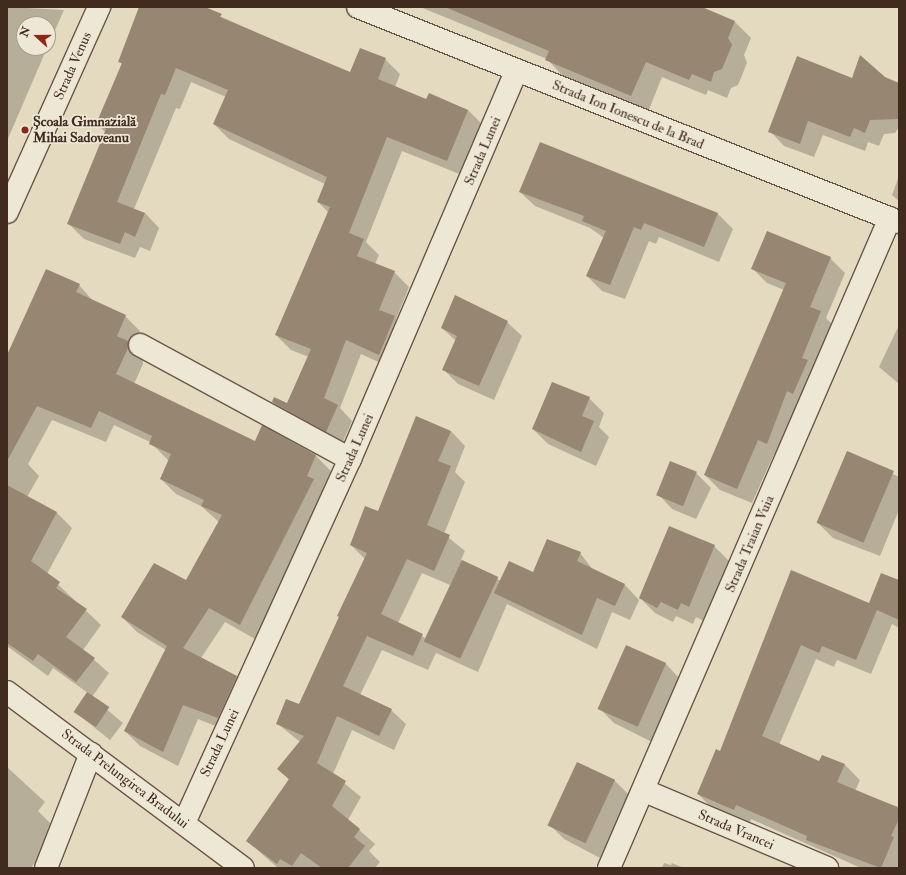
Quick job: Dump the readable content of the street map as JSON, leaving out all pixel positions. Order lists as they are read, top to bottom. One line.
{"streets":{"street":["Strada Venus","Strada Ion Ionescu de la Brad","Strada Lunei","Strada Traian Vuia","Strada Prelungirea Bradului","Strada Vrancei"]},"crossings":[["Strada Ion Ionescu de la Brad","Strada Lunei"],["Strada Ion Ionescu de la Brad","Strada Traian Vuia"],["Strada Lunei","Strada Prelungirea Bradului"],["Strada Traian Vuia","Strada Vrancei"]],"places":["Școala Gimnazială Mihai Sadoveanu"],"north":"left"}
